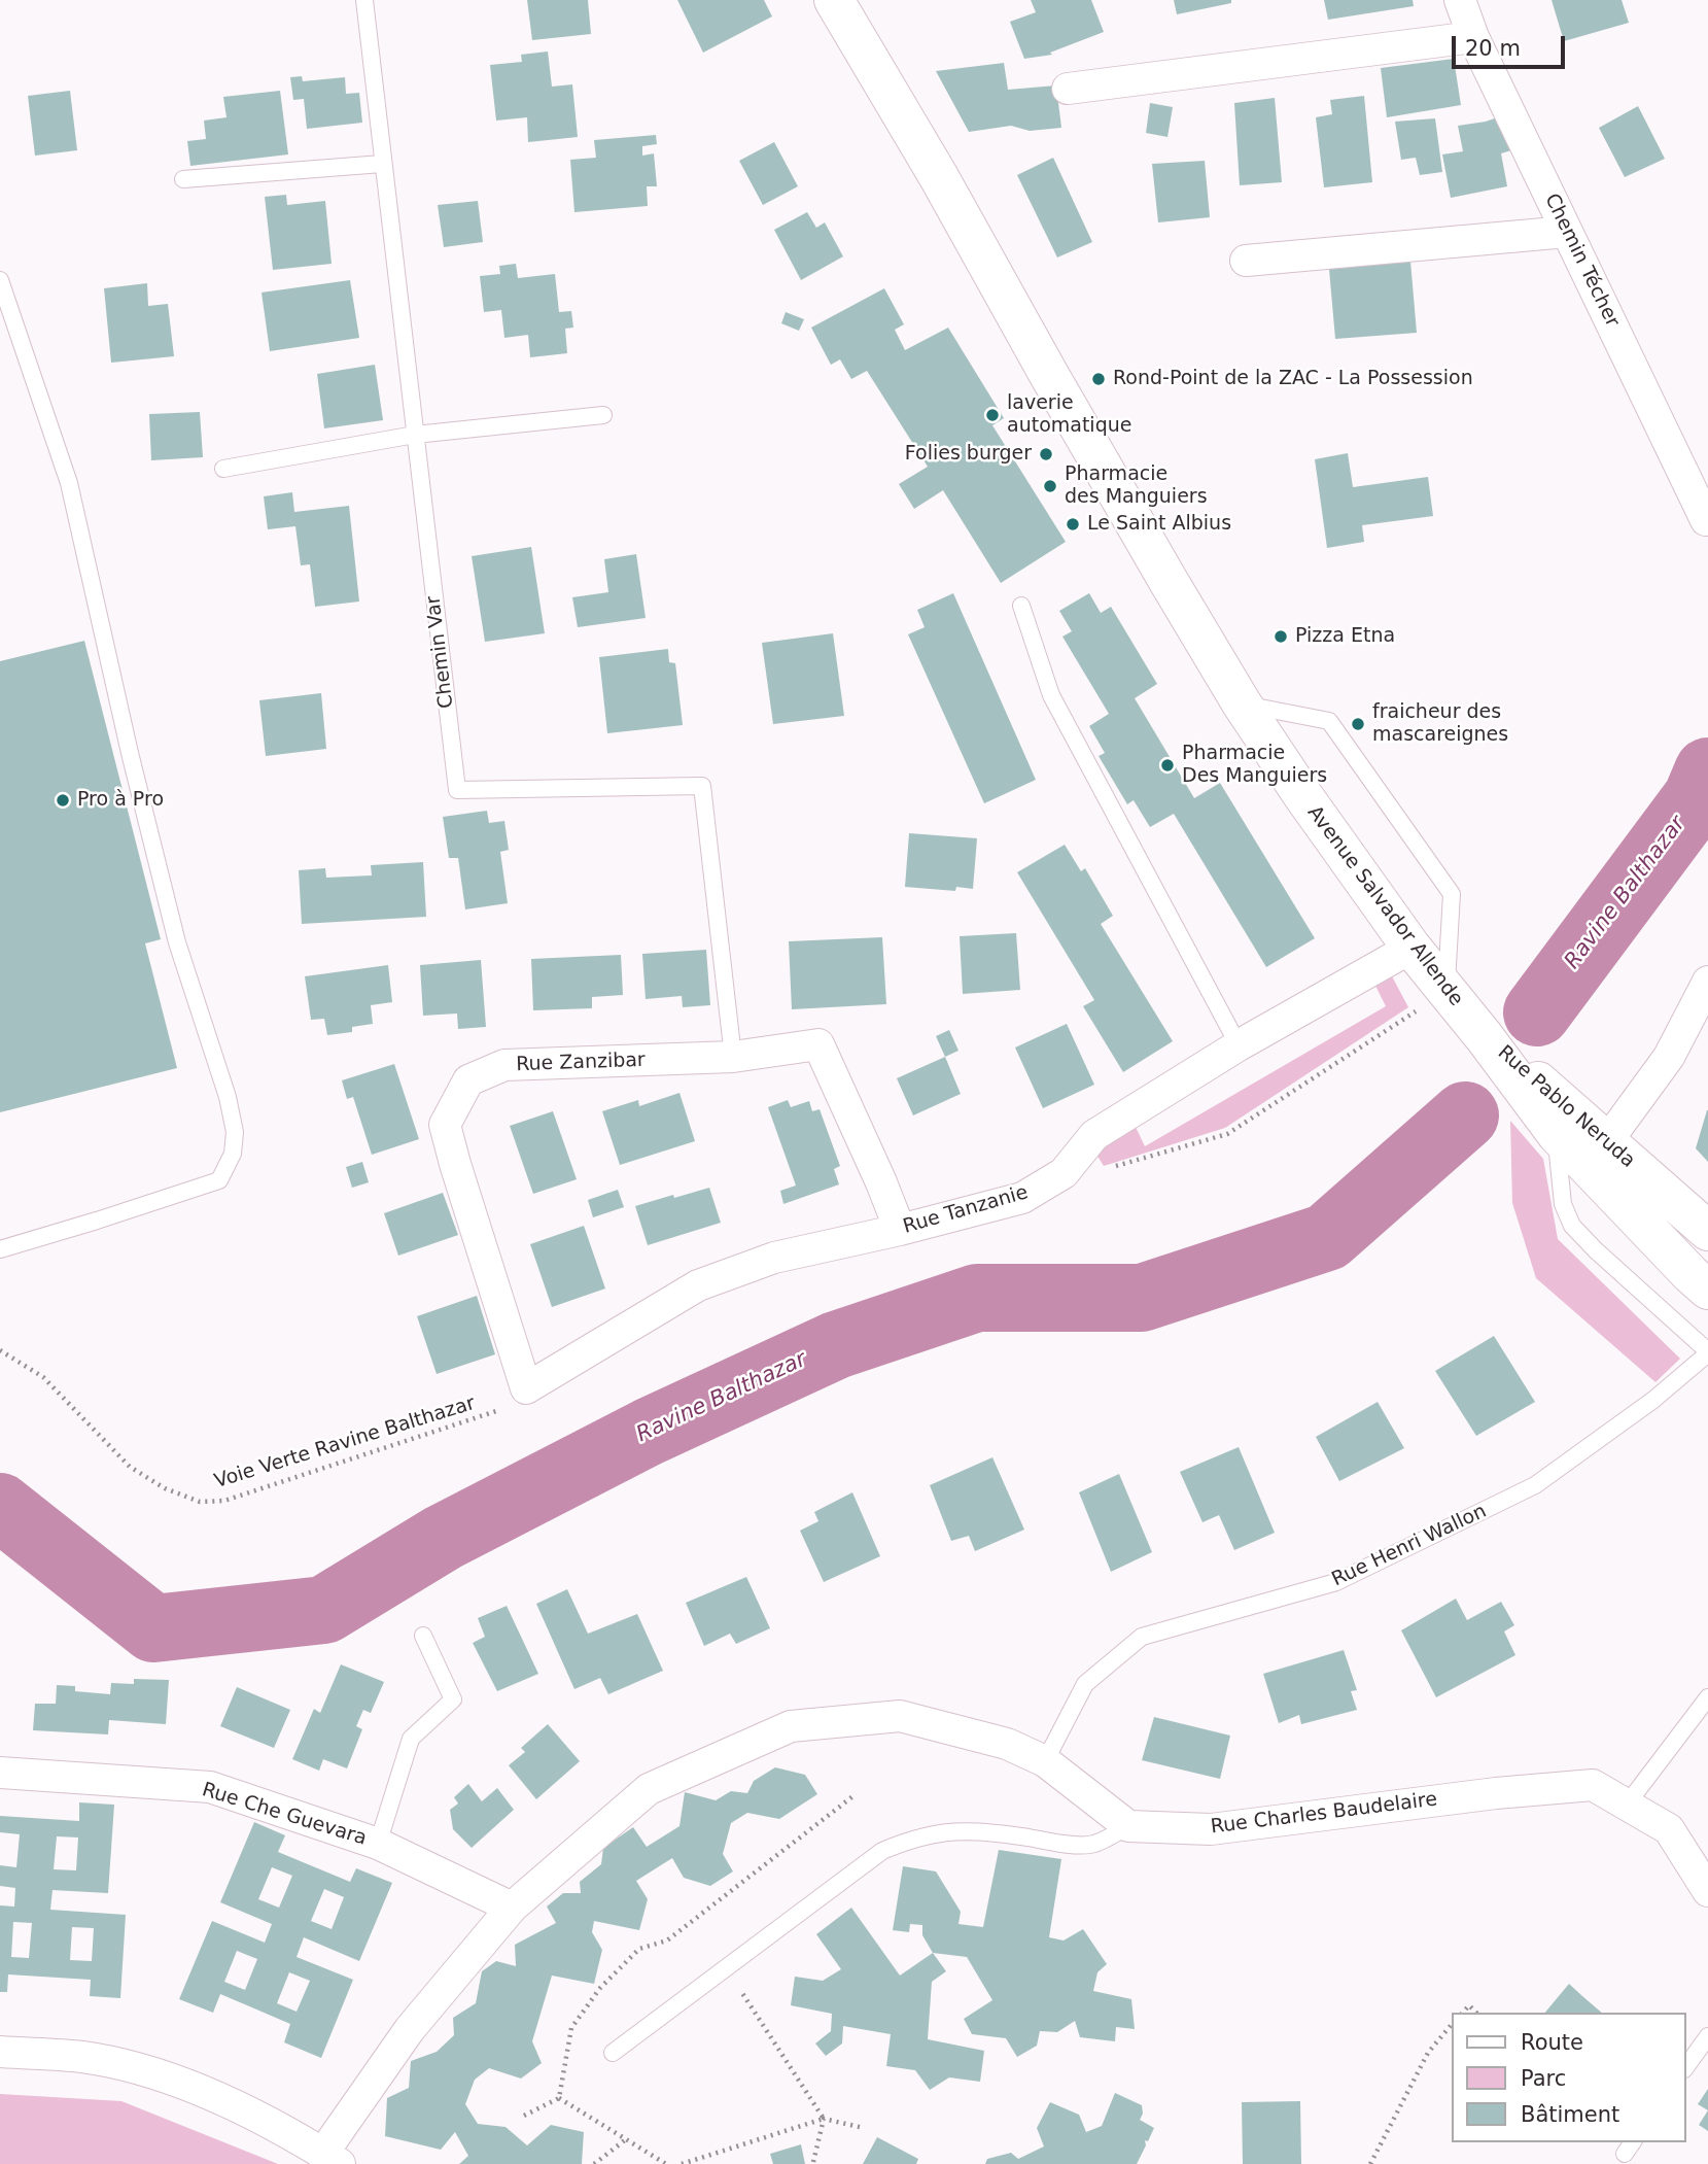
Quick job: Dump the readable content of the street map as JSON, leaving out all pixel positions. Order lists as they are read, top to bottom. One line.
{"streets":{"main road":["Avenue Salvador Allende","Rue Pablo Neruda"],"street":["Chemin Técher","Rue Zanzibar","Rue Tanzanie","Rue Charles Baudelaire","Rue Che Guevara"],"lane":["Chemin Var","Rue Henri Wallon"],"path":["Voie Verte Ravine Balthazar"]},"crossings":[["Chemin Var","Rue Zanzibar"],["Avenue Salvador Allende","Rue Pablo Neruda"],["Avenue Salvador Allende","Rue Tanzanie"],["Rue Zanzibar","Rue Tanzanie"]],"water":["Ravine Balthazar"],"places":["Rond-Point de la ZAC - La Possession","laverie automatique","Folies burger","Pharmacie des Manguiers","Le Saint Albius","Pizza Etna","fraicheur des mascareignes","Pharmacie Des Manguiers","Pro à Pro"],"legend":["Route","Parc","Bâtiment"],"scale_bar":"20 m"}
